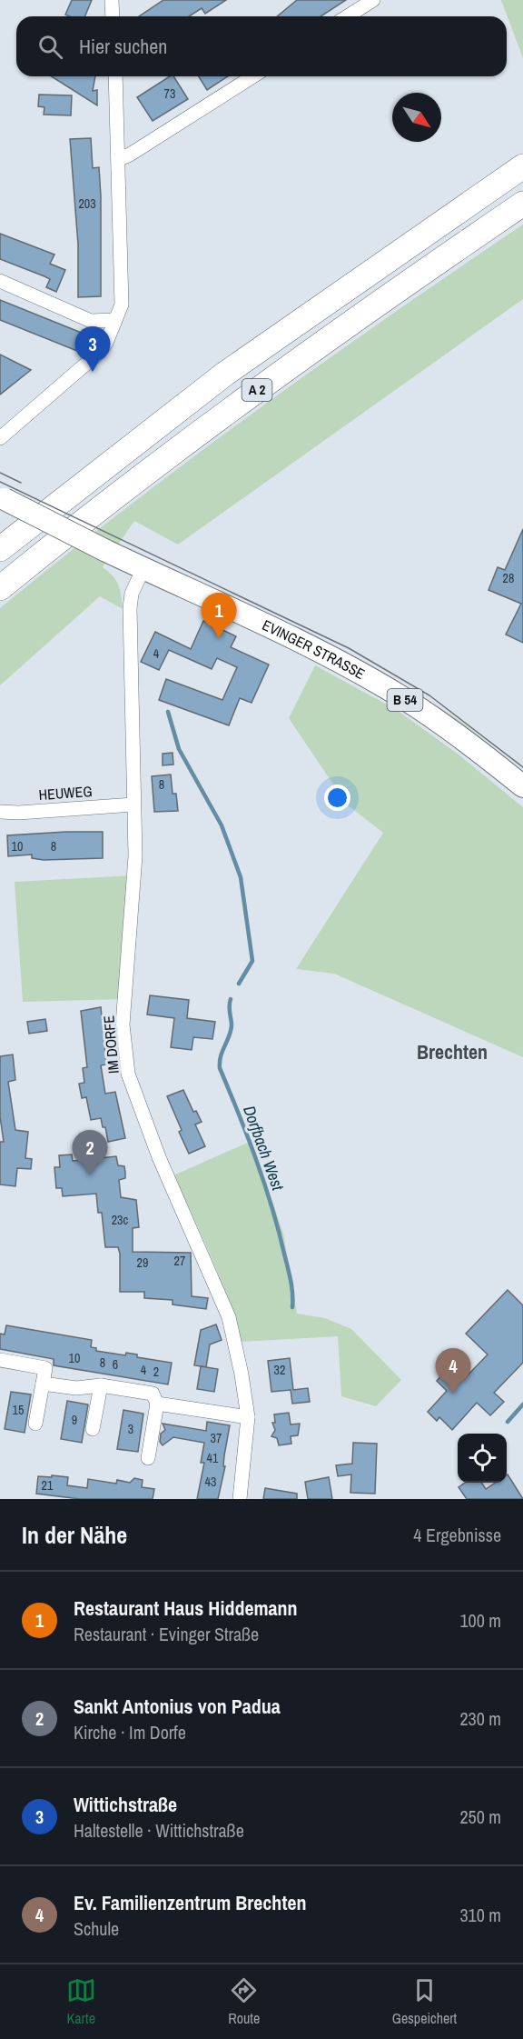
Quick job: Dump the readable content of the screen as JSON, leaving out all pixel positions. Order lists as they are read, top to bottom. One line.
{"streets":{"highway":["A 2"],"main road":["EVINGER STRASSE","B 54"],"street":["HEUWEG","IM DORFE"]},"crossings":[["EVINGER STRASSE","IM DORFE"],["HEUWEG","IM DORFE"]],"districts":["Brechten"],"water":["Dorfbach West"],"house_numbers":["73","203","28","4","8","10","8","23c","27","29","10","8","6","4","32","2","15","9","3","37","41","43","21"],"north":"bottom right","page":{"search":"Hier suchen","pins":["3","1","2","4"],"heading":["In der Nähe","4 Ergebnisse"],"list":[{"mark":"1","name":"Restaurant Haus Hiddemann","note":"Restaurant · Evinger Straße","value":"100 m"},{"mark":"2","name":"Sankt Antonius von Padua","note":"Kirche · Im Dorfe","value":"230 m"},{"mark":"3","name":"Wittichstraße","note":"Haltestelle · Wittichstraße","value":"250 m"},{"mark":"4","name":"Ev. Familienzentrum Brechten","note":"Schule","value":"310 m"}],"nav":["Karte","Route","Gespeichert"]}}
